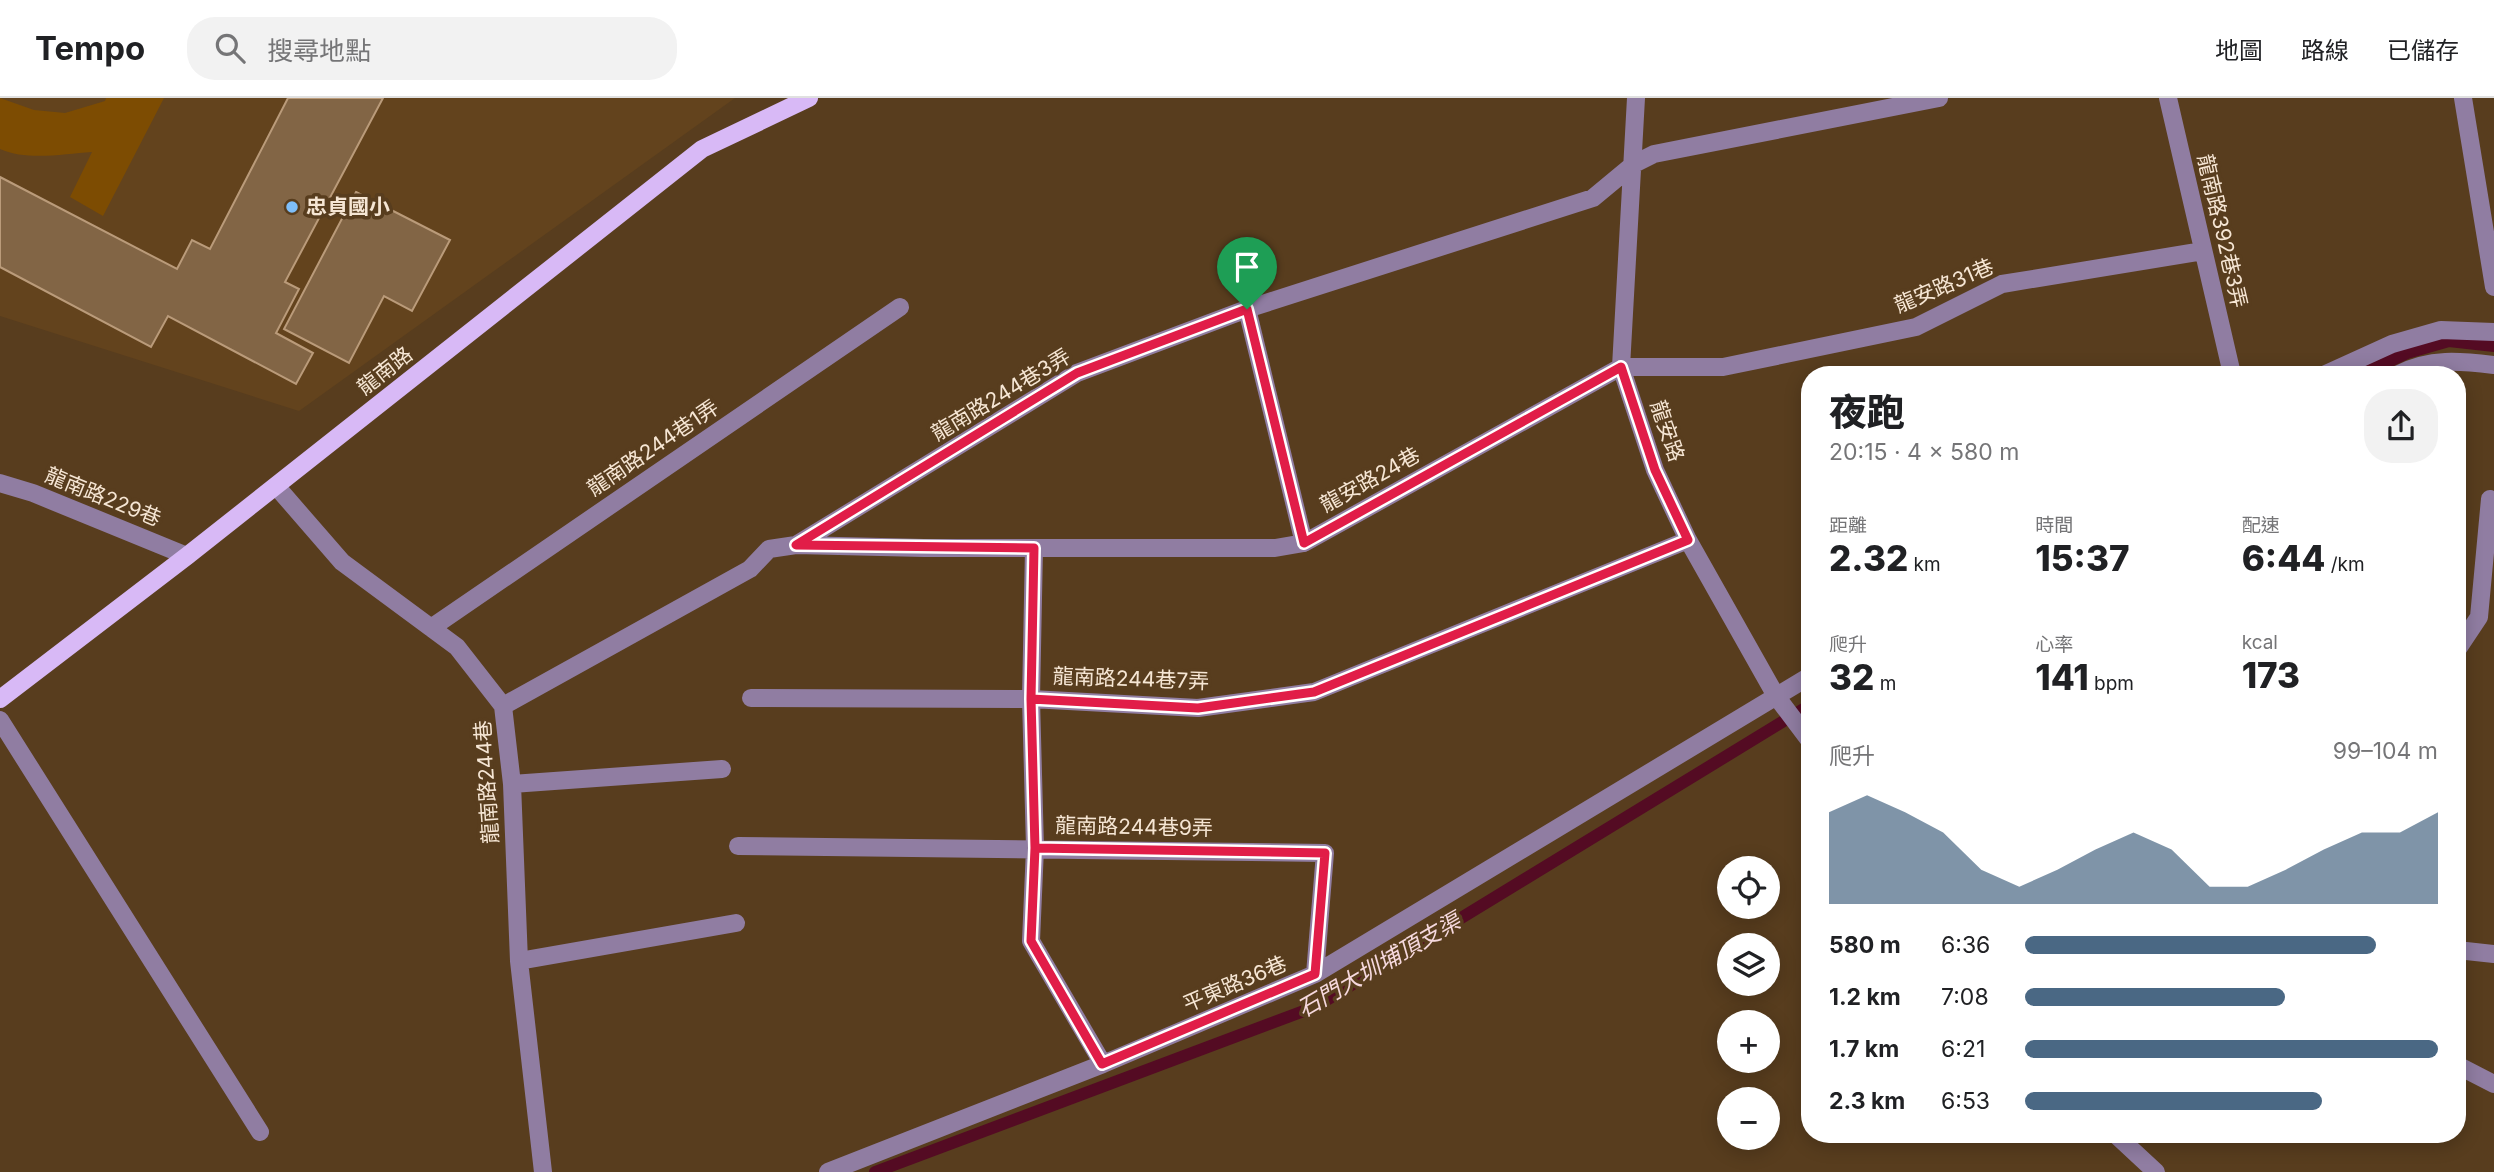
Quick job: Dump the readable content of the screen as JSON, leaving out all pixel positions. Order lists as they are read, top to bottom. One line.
{"streets":{"main road":["龍南路"],"street":["龍南路392巷3弄","龍安路31巷","龍南路244巷3弄","龍安路","龍南路244巷1弄","龍安路24巷","龍南路229巷","龍南路244巷7弄","龍南路244巷","龍南路244巷9弄","平東路36巷"]},"crossings":[["龍南路392巷3弄","龍安路31巷"],["龍安路31巷","龍安路"],["龍安路31巷","龍安路24巷"],["龍南路","龍南路229巷"],["龍南路","龍南路244巷"],["龍南路244巷3弄","龍安路"],["龍南路244巷3弄","龍安路24巷"],["龍南路244巷3弄","龍南路244巷"],["龍安路","龍安路24巷"],["龍安路","龍南路244巷7弄"],["龍安路","平東路36巷"],["龍南路244巷1弄","龍南路244巷"],["龍南路244巷9弄","平東路36巷"]],"water":["石門大圳埔頂支渠"],"places":["忠貞國小"],"page":{"header":"Tempo","search":"搜尋地點","nav":["地圖","路線","已儲存"],"heading":["夜跑","20:15 · 4 × 580 m"],"stats":[["距離","2.32 km"],["時間","15:37"],["配速","6:44 /km"],["爬升","32 m"],["心率","141 bpm"],["kcal","173"]],"chart":["爬升","99–104 m"],"map_buttons":["+","−"],"list":[{"name":"580 m","note":"6:36"},{"name":"1.2 km","note":"7:08"},{"name":"1.7 km","note":"6:21"},{"name":"2.3 km","note":"6:53"}]}}
